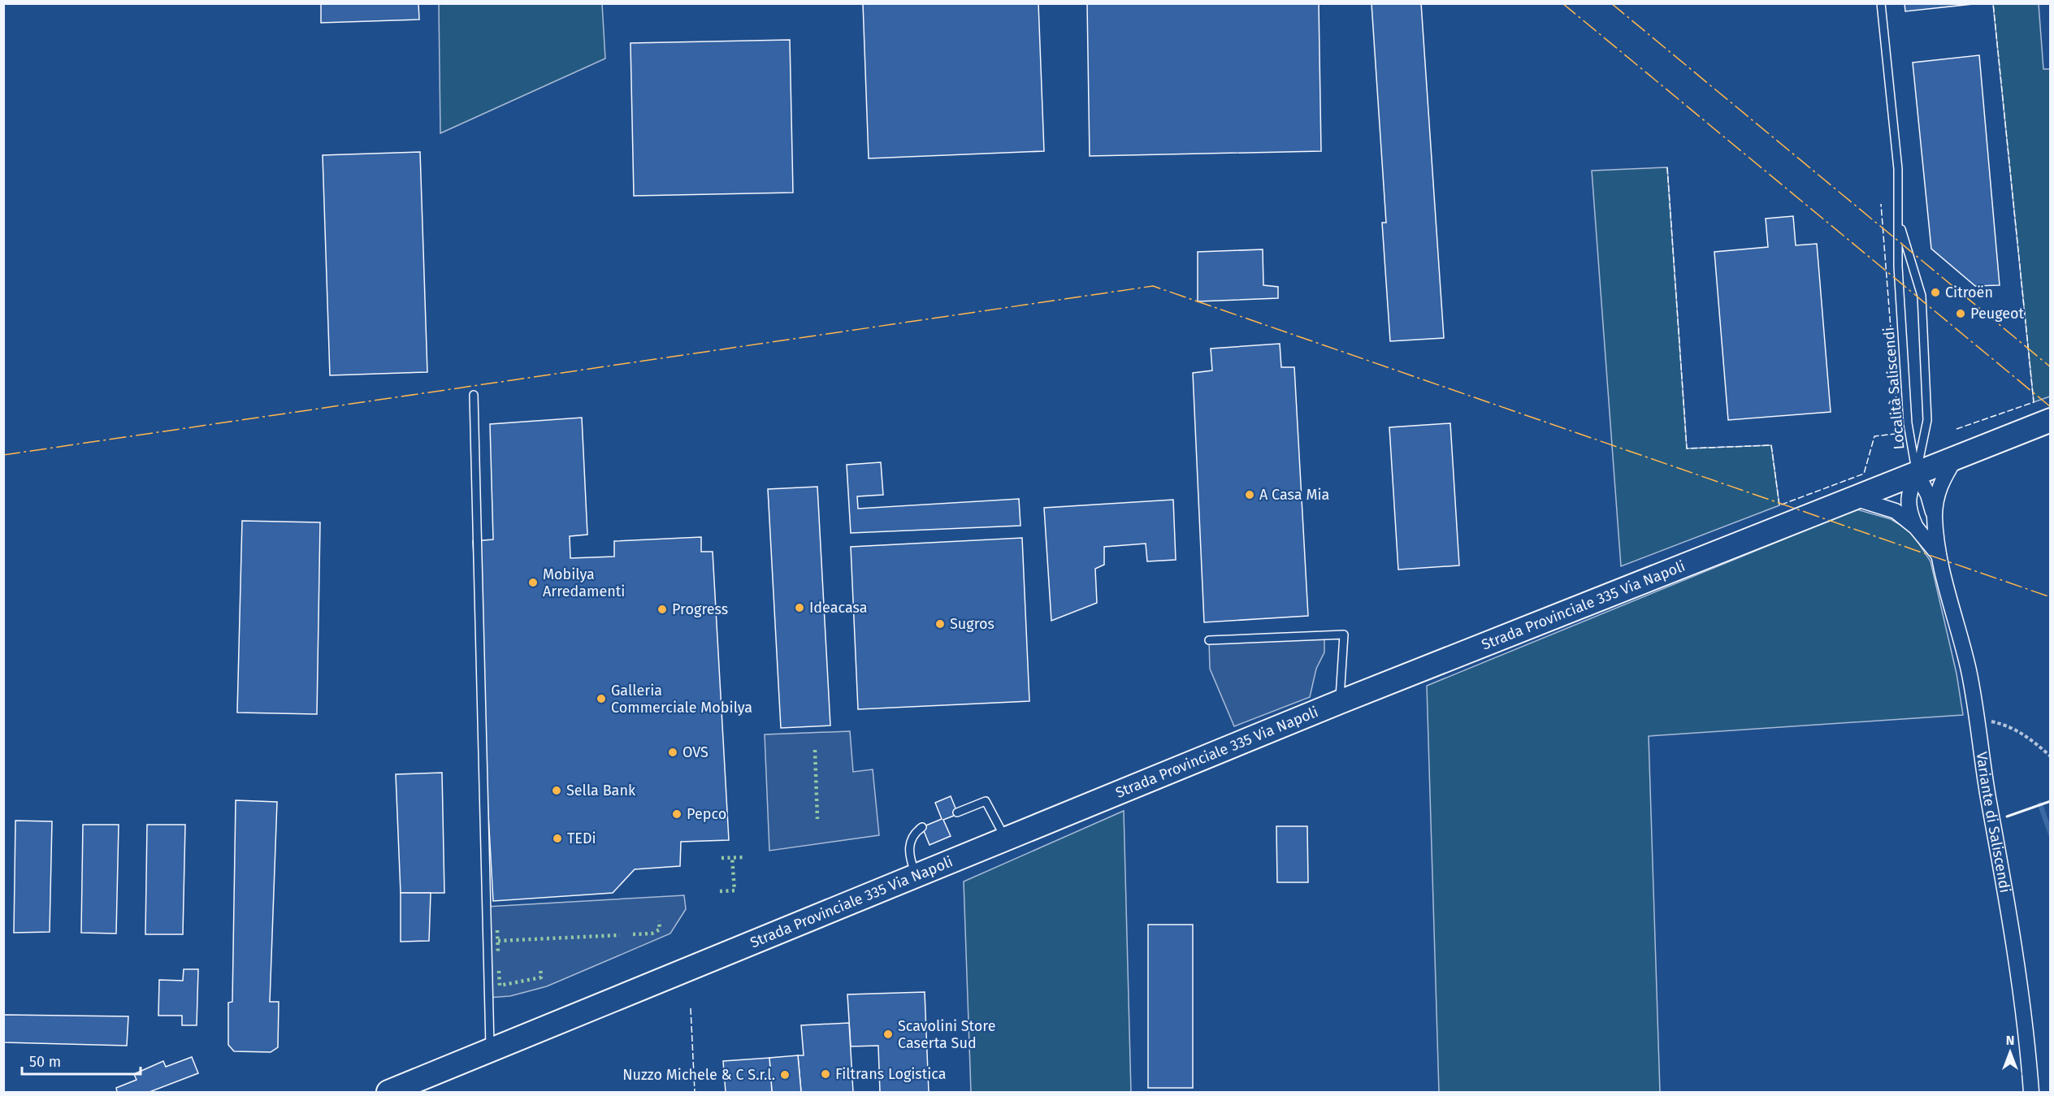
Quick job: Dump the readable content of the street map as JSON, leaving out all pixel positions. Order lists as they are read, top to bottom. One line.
{"streets":{"main road":["Strada Provinciale 335 Via Napoli"],"street":["Variante di Saliscendi"],"lane":["Località Saliscendi"]},"crossings":[["Località Saliscendi","Strada Provinciale 335 Via Napoli"]],"places":["Citroën","Peugeot","A Casa Mia","Mobilya Arredamenti","Ideacasa","Progress","Sugros","Galleria Commerciale Mobilya","OVS","Sella Bank","Pepco","TEDi","Scavolini Store Caserta Sud","Filtrans Logistica","Nuzzo Michele & C S.r.l."],"scale_bar":"50 m","north":"top"}
